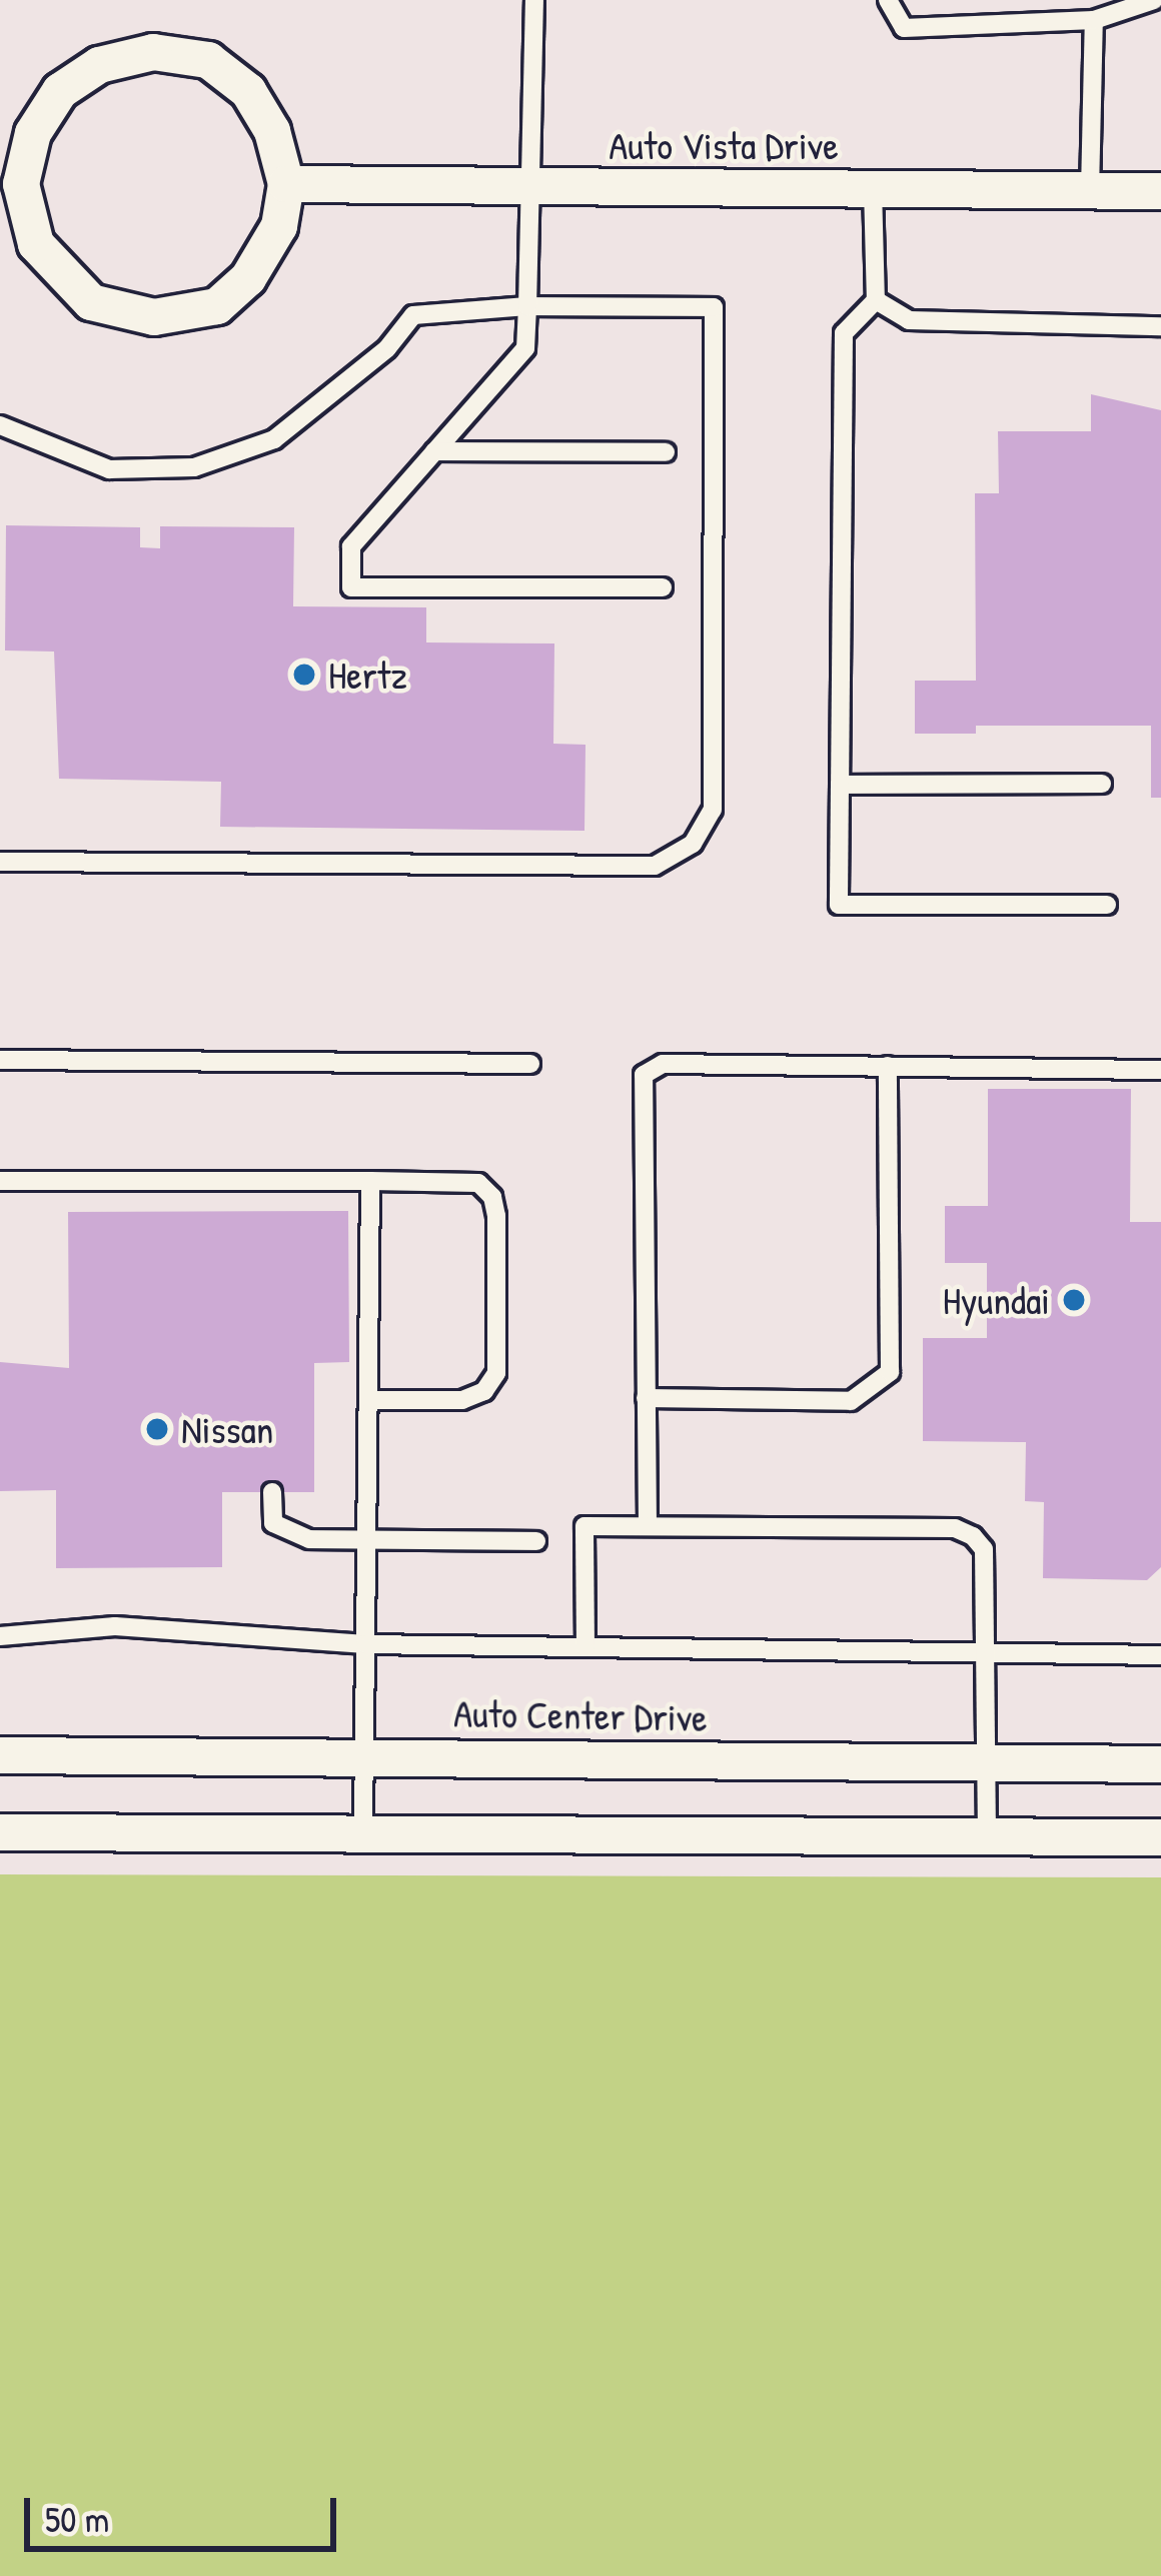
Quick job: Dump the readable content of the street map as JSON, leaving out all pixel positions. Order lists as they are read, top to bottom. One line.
{"streets":{"street":["Auto Vista Drive","Auto Center Drive"]},"places":["Hertz","Hyundai","Nissan"],"scale_bar":"50 m"}
